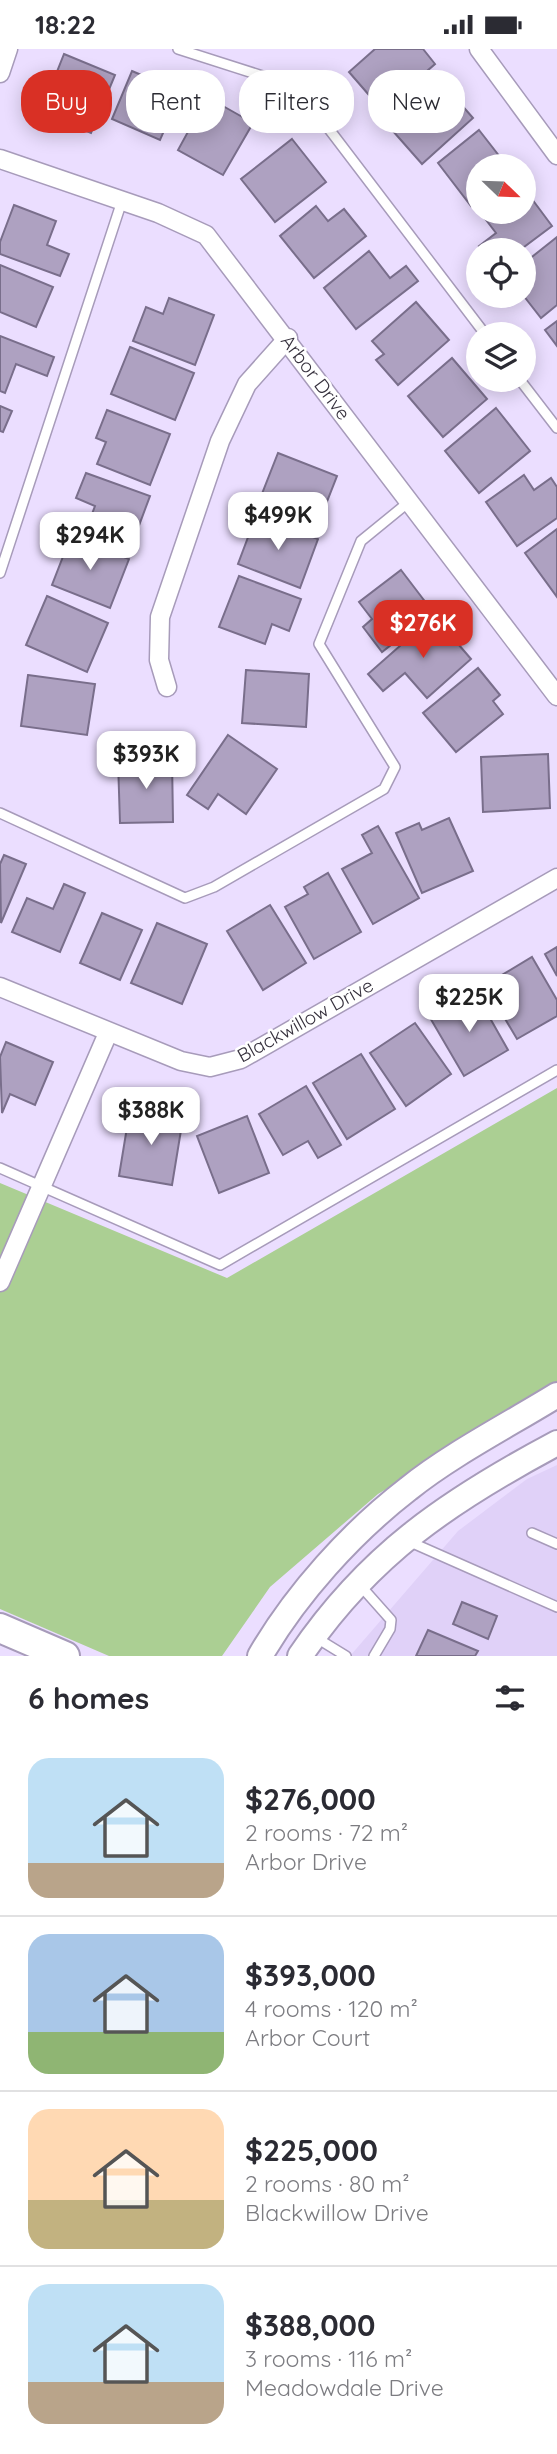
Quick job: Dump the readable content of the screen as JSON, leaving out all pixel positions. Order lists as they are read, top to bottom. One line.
{"streets":{"street":["Arbor Drive","Blackwillow Drive"]},"north":"bottom right","page":{"status":"18:22","chip":["Buy","Rent","Filters","New"],"price":["$499K","$294K","$276K","$393K","$225K","$388K"],"heading":"6 homes","list":[{"name":"$276,000","note":"2 rooms · 72 m² · Arbor Drive"},{"name":"$393,000","note":"4 rooms · 120 m² · Arbor Court"},{"name":"$225,000","note":"2 rooms · 80 m² · Blackwillow Drive"},{"name":"$388,000","note":"3 rooms · 116 m² · Meadowdale Drive"}]}}
